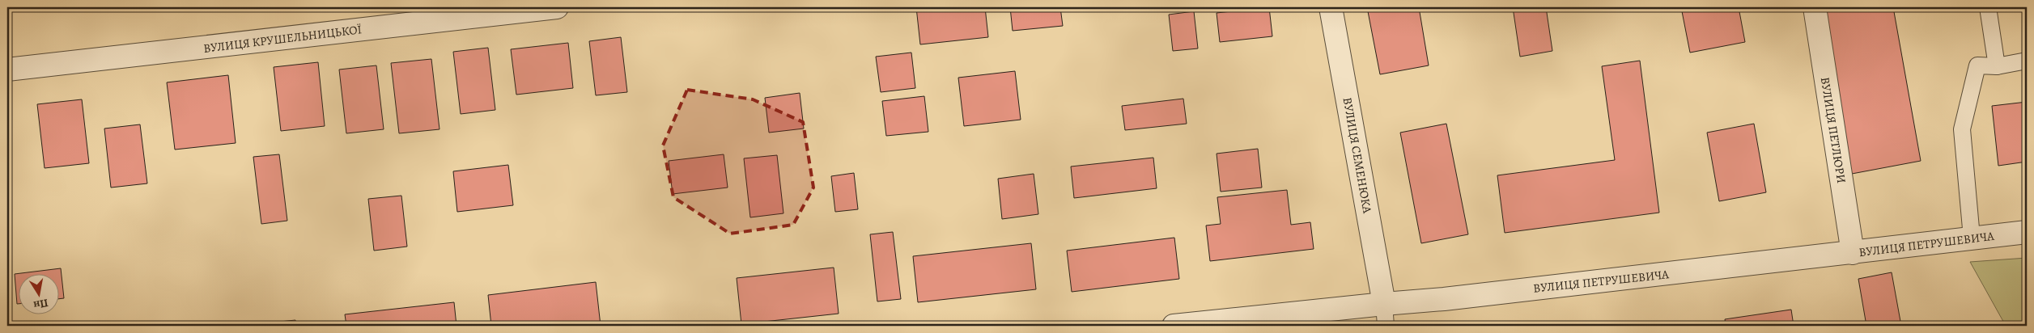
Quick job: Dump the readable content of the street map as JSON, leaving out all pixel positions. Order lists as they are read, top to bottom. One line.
{"streets":{"street":["ВУЛИЦЯ КРУШЕЛЬНИЦЬКОЇ","ВУЛИЦЯ ПЕТЛЮРИ","ВУЛИЦЯ СЕМЕНЮКА","ВУЛИЦЯ ПЕТРУШЕВИЧА"]},"crossings":[["ВУЛИЦЯ ПЕТЛЮРИ","ВУЛИЦЯ ПЕТРУШЕВИЧА"],["ВУЛИЦЯ СЕМЕНЮКА","ВУЛИЦЯ ПЕТРУШЕВИЧА"]],"north":"bottom"}
